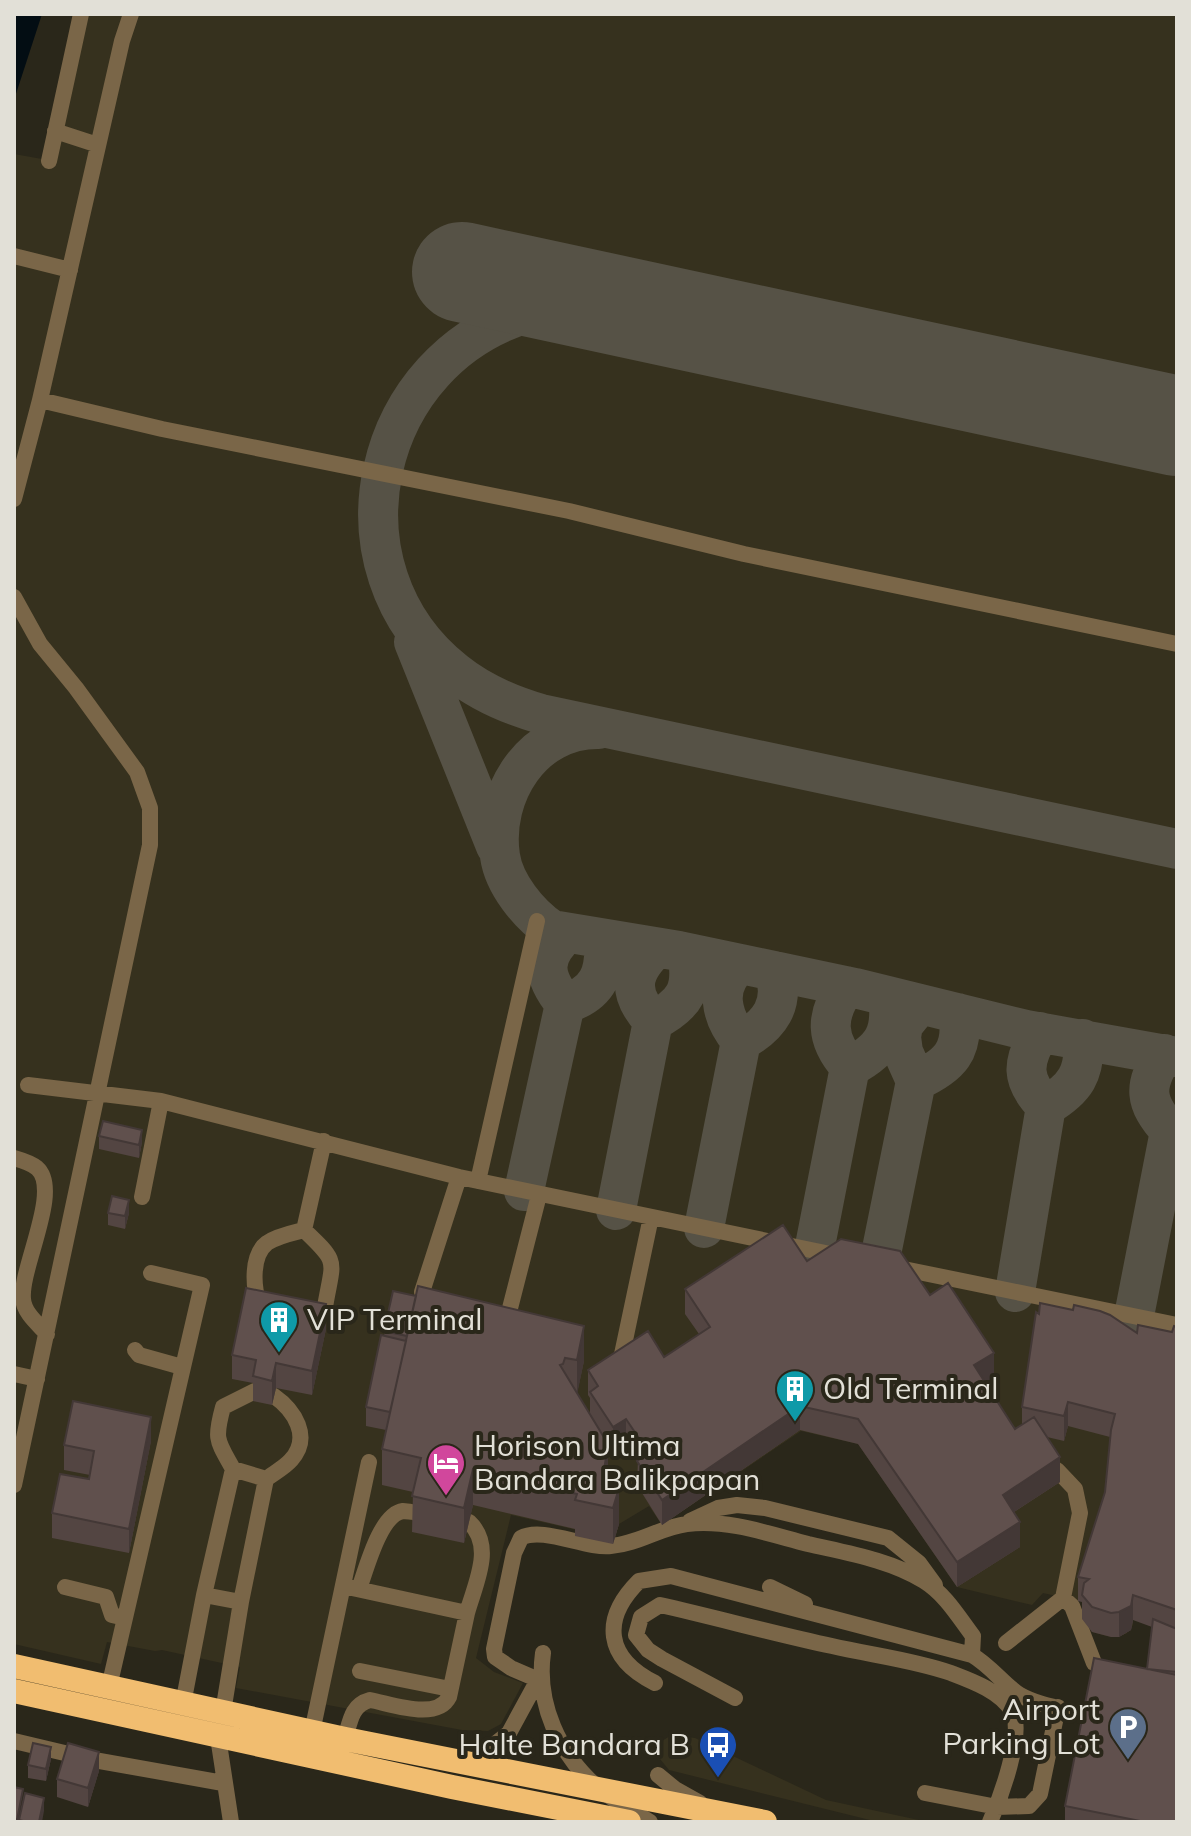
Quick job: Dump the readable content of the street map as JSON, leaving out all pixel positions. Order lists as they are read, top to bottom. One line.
{"places":{"building":["VIP Terminal","Old Terminal"],"hotel":["Horison Ultima Bandara Balikpapan"],"parking":["Airport Parking Lot"],"bus stop":["Halte Bandara B"]}}
